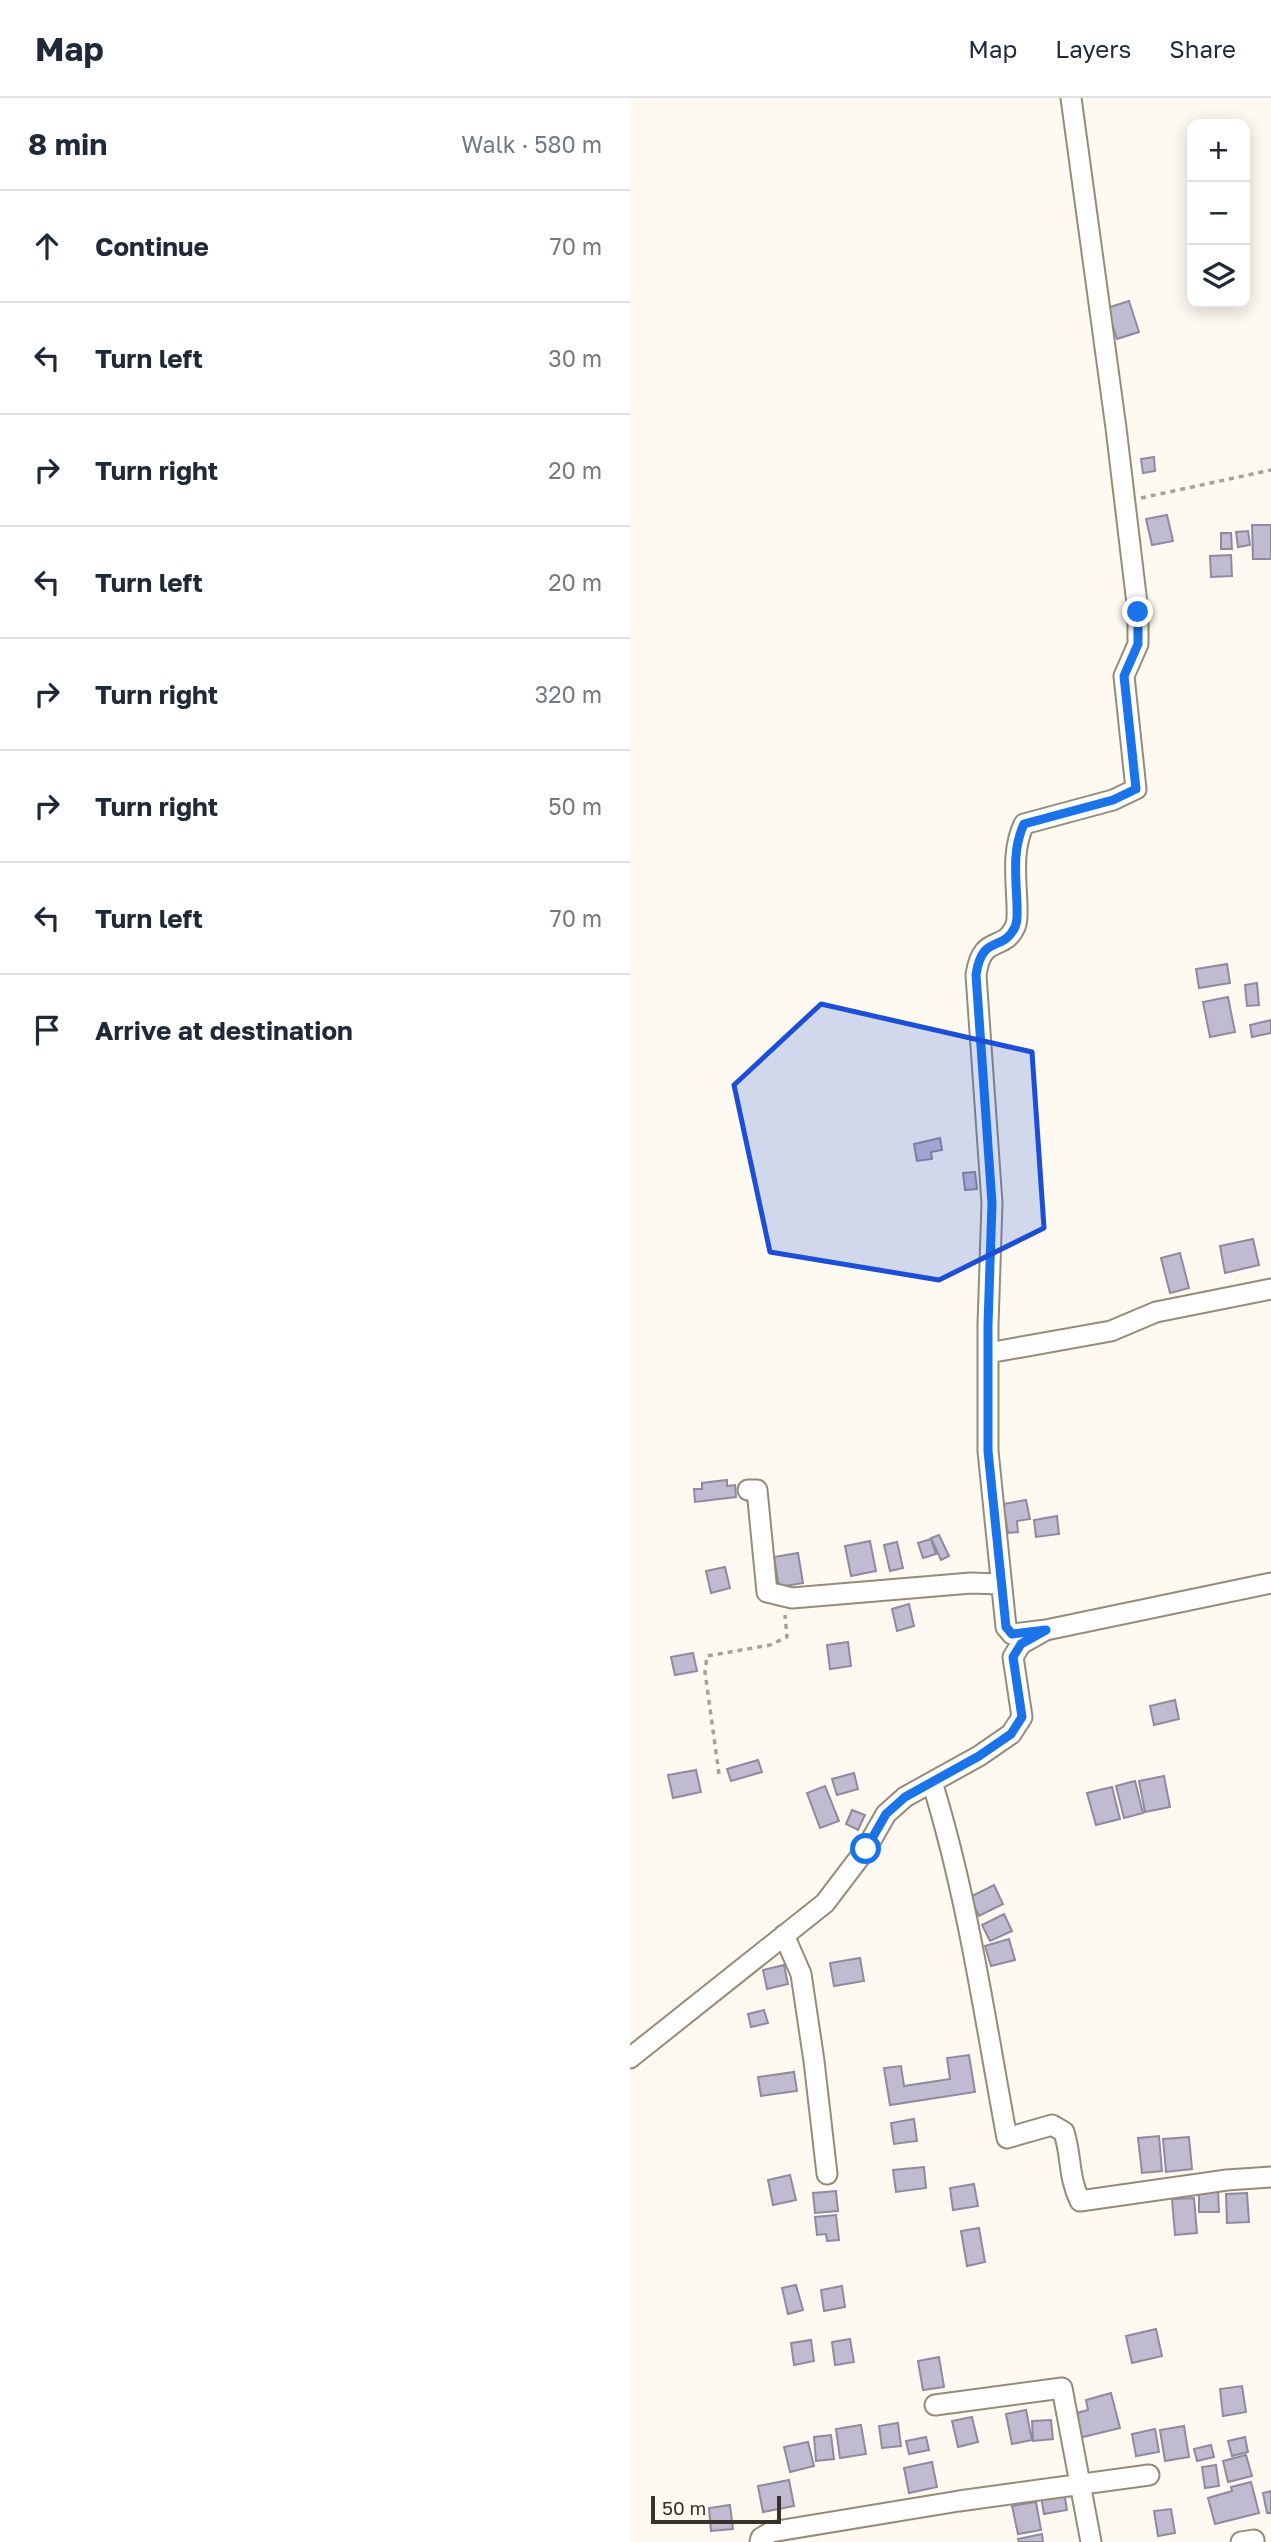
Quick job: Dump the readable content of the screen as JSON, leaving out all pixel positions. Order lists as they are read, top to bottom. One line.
{"scale_bar":"50 m","page":{"header":"Map","nav":["Map","Layers","Share"],"heading":["8 min","Walk · 580 m"],"map_buttons":["+","−"],"list":[["Continue","70 m"],["Turn left","30 m"],["Turn right","20 m"],["Turn left","20 m"],["Turn right","320 m"],["Turn right","50 m"],["Turn left","70 m"],"Arrive at destination"],"scale":"50 m"}}
